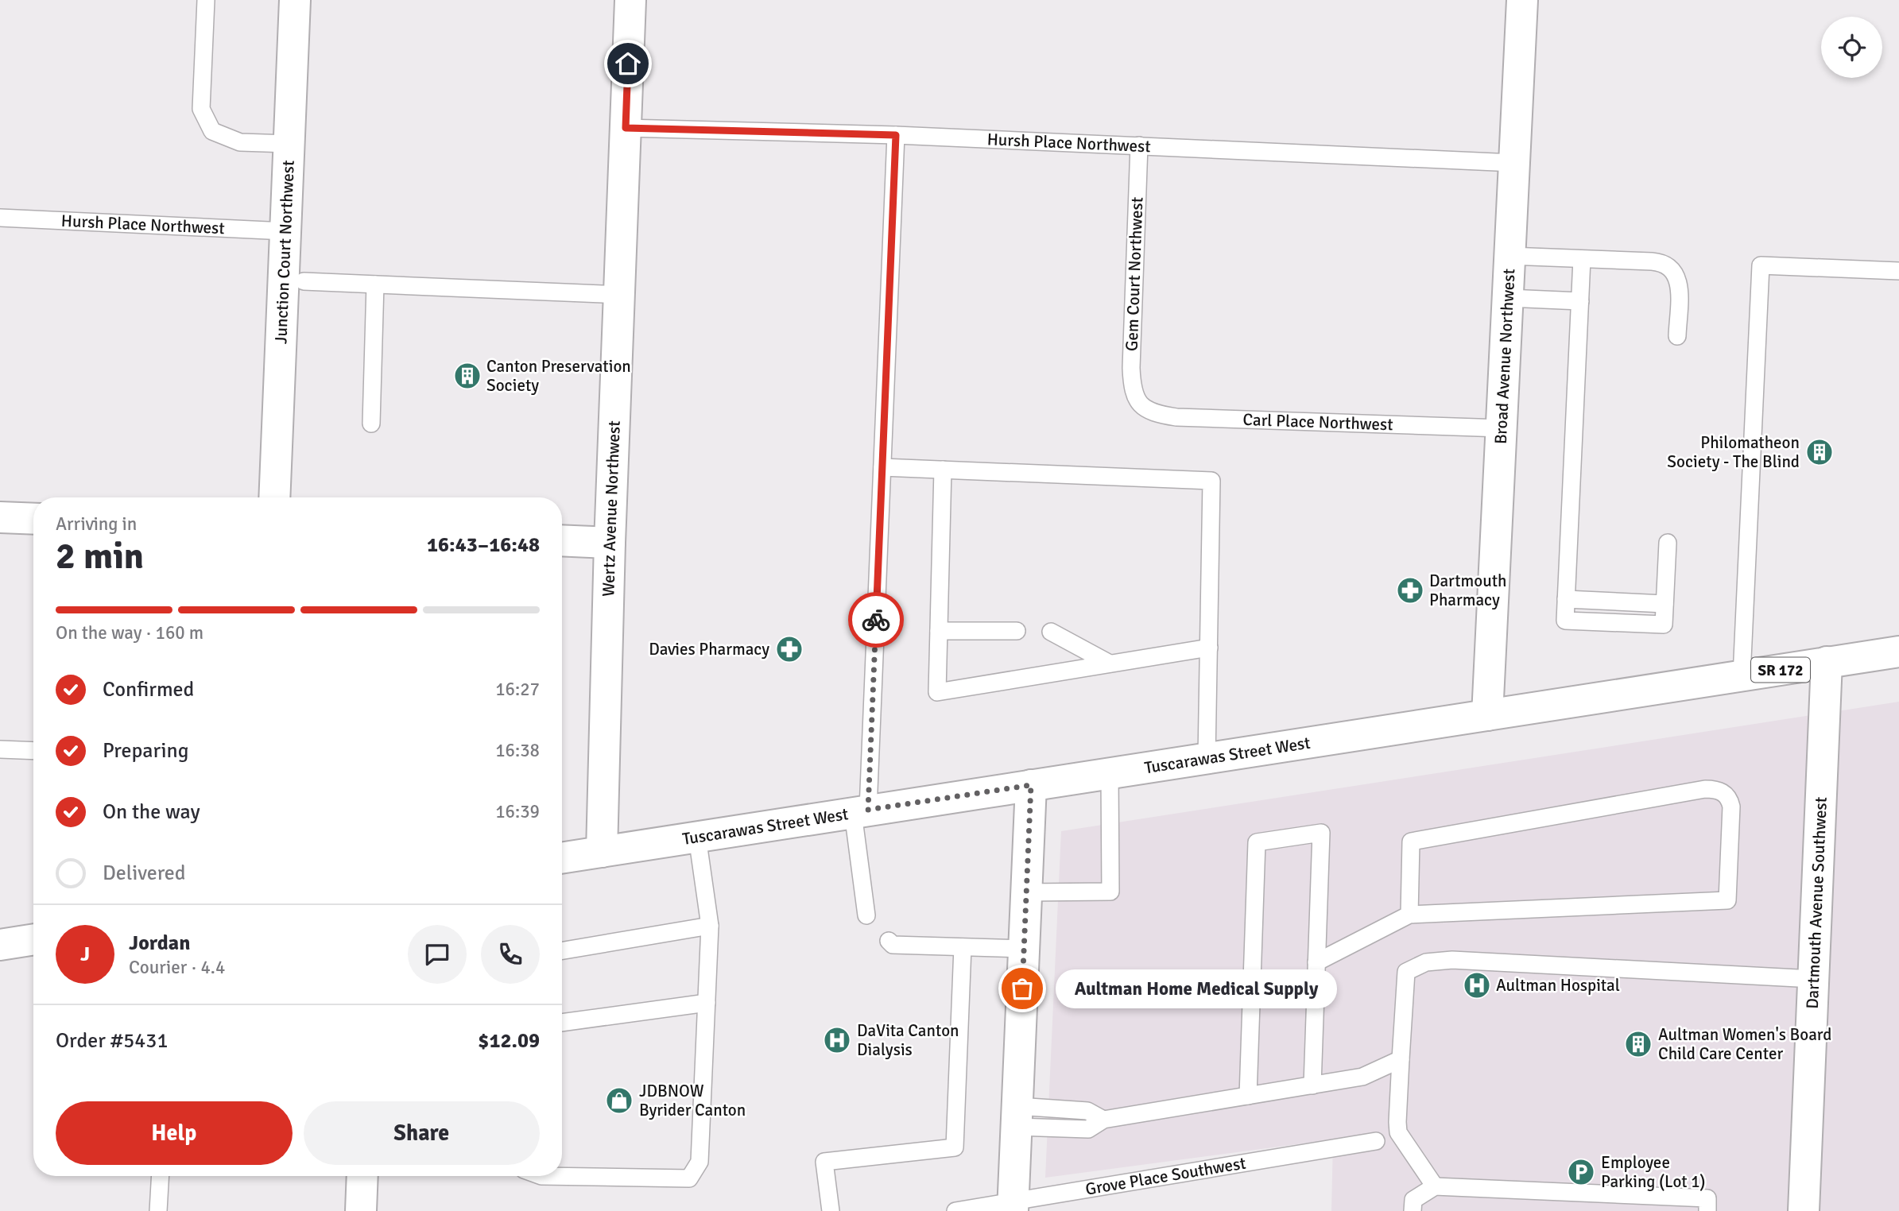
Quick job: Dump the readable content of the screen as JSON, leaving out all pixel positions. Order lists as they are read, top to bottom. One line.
{"streets":{"street":["Junction Court Northwest","Broad Avenue Northwest","Wertz Avenue Northwest","SR 172","Tuscarawas Street West","Dartmouth Avenue Southwest"],"lane":["Hursh Place Northwest","Gem Court Northwest","Carl Place Northwest","Grove Place Southwest"]},"crossings":[["Hursh Place Northwest","Junction Court Northwest"],["Hursh Place Northwest","Gem Court Northwest"],["Hursh Place Northwest","Broad Avenue Northwest"],["Hursh Place Northwest","Wertz Avenue Northwest"],["Gem Court Northwest","Carl Place Northwest"],["Broad Avenue Northwest","Carl Place Northwest"],["Broad Avenue Northwest","Tuscarawas Street West"],["Wertz Avenue Northwest","Tuscarawas Street West"],["Tuscarawas Street West","Dartmouth Avenue Southwest"]],"places":{"building":["Canton Preservation Society","Philomatheon Society - The Blind","Aultman Women's Board Child Care Center"],"pharmacy":["Dartmouth Pharmacy","Davies Pharmacy"],"hospital":["Aultman Hospital","DaVita Canton Dialysis"],"other":["Aultman Home Medical Supply"],"shop":["JDBNOW Byrider Canton"],"parking":["Employee Parking (Lot 1)"]},"page":{"heading":["2 min","Arriving in","16:43–16:48"],"panel":["Jordan","Courier · 4.4","Order #5431","$12.09"],"bar":"On the way · 160 m","list":[["Confirmed","16:27"],["Preparing","16:38"],["On the way","16:39"],"Delivered"],"round":"J","bubble":"Aultman Home Medical Supply","buttons":["Help","Share"]}}
